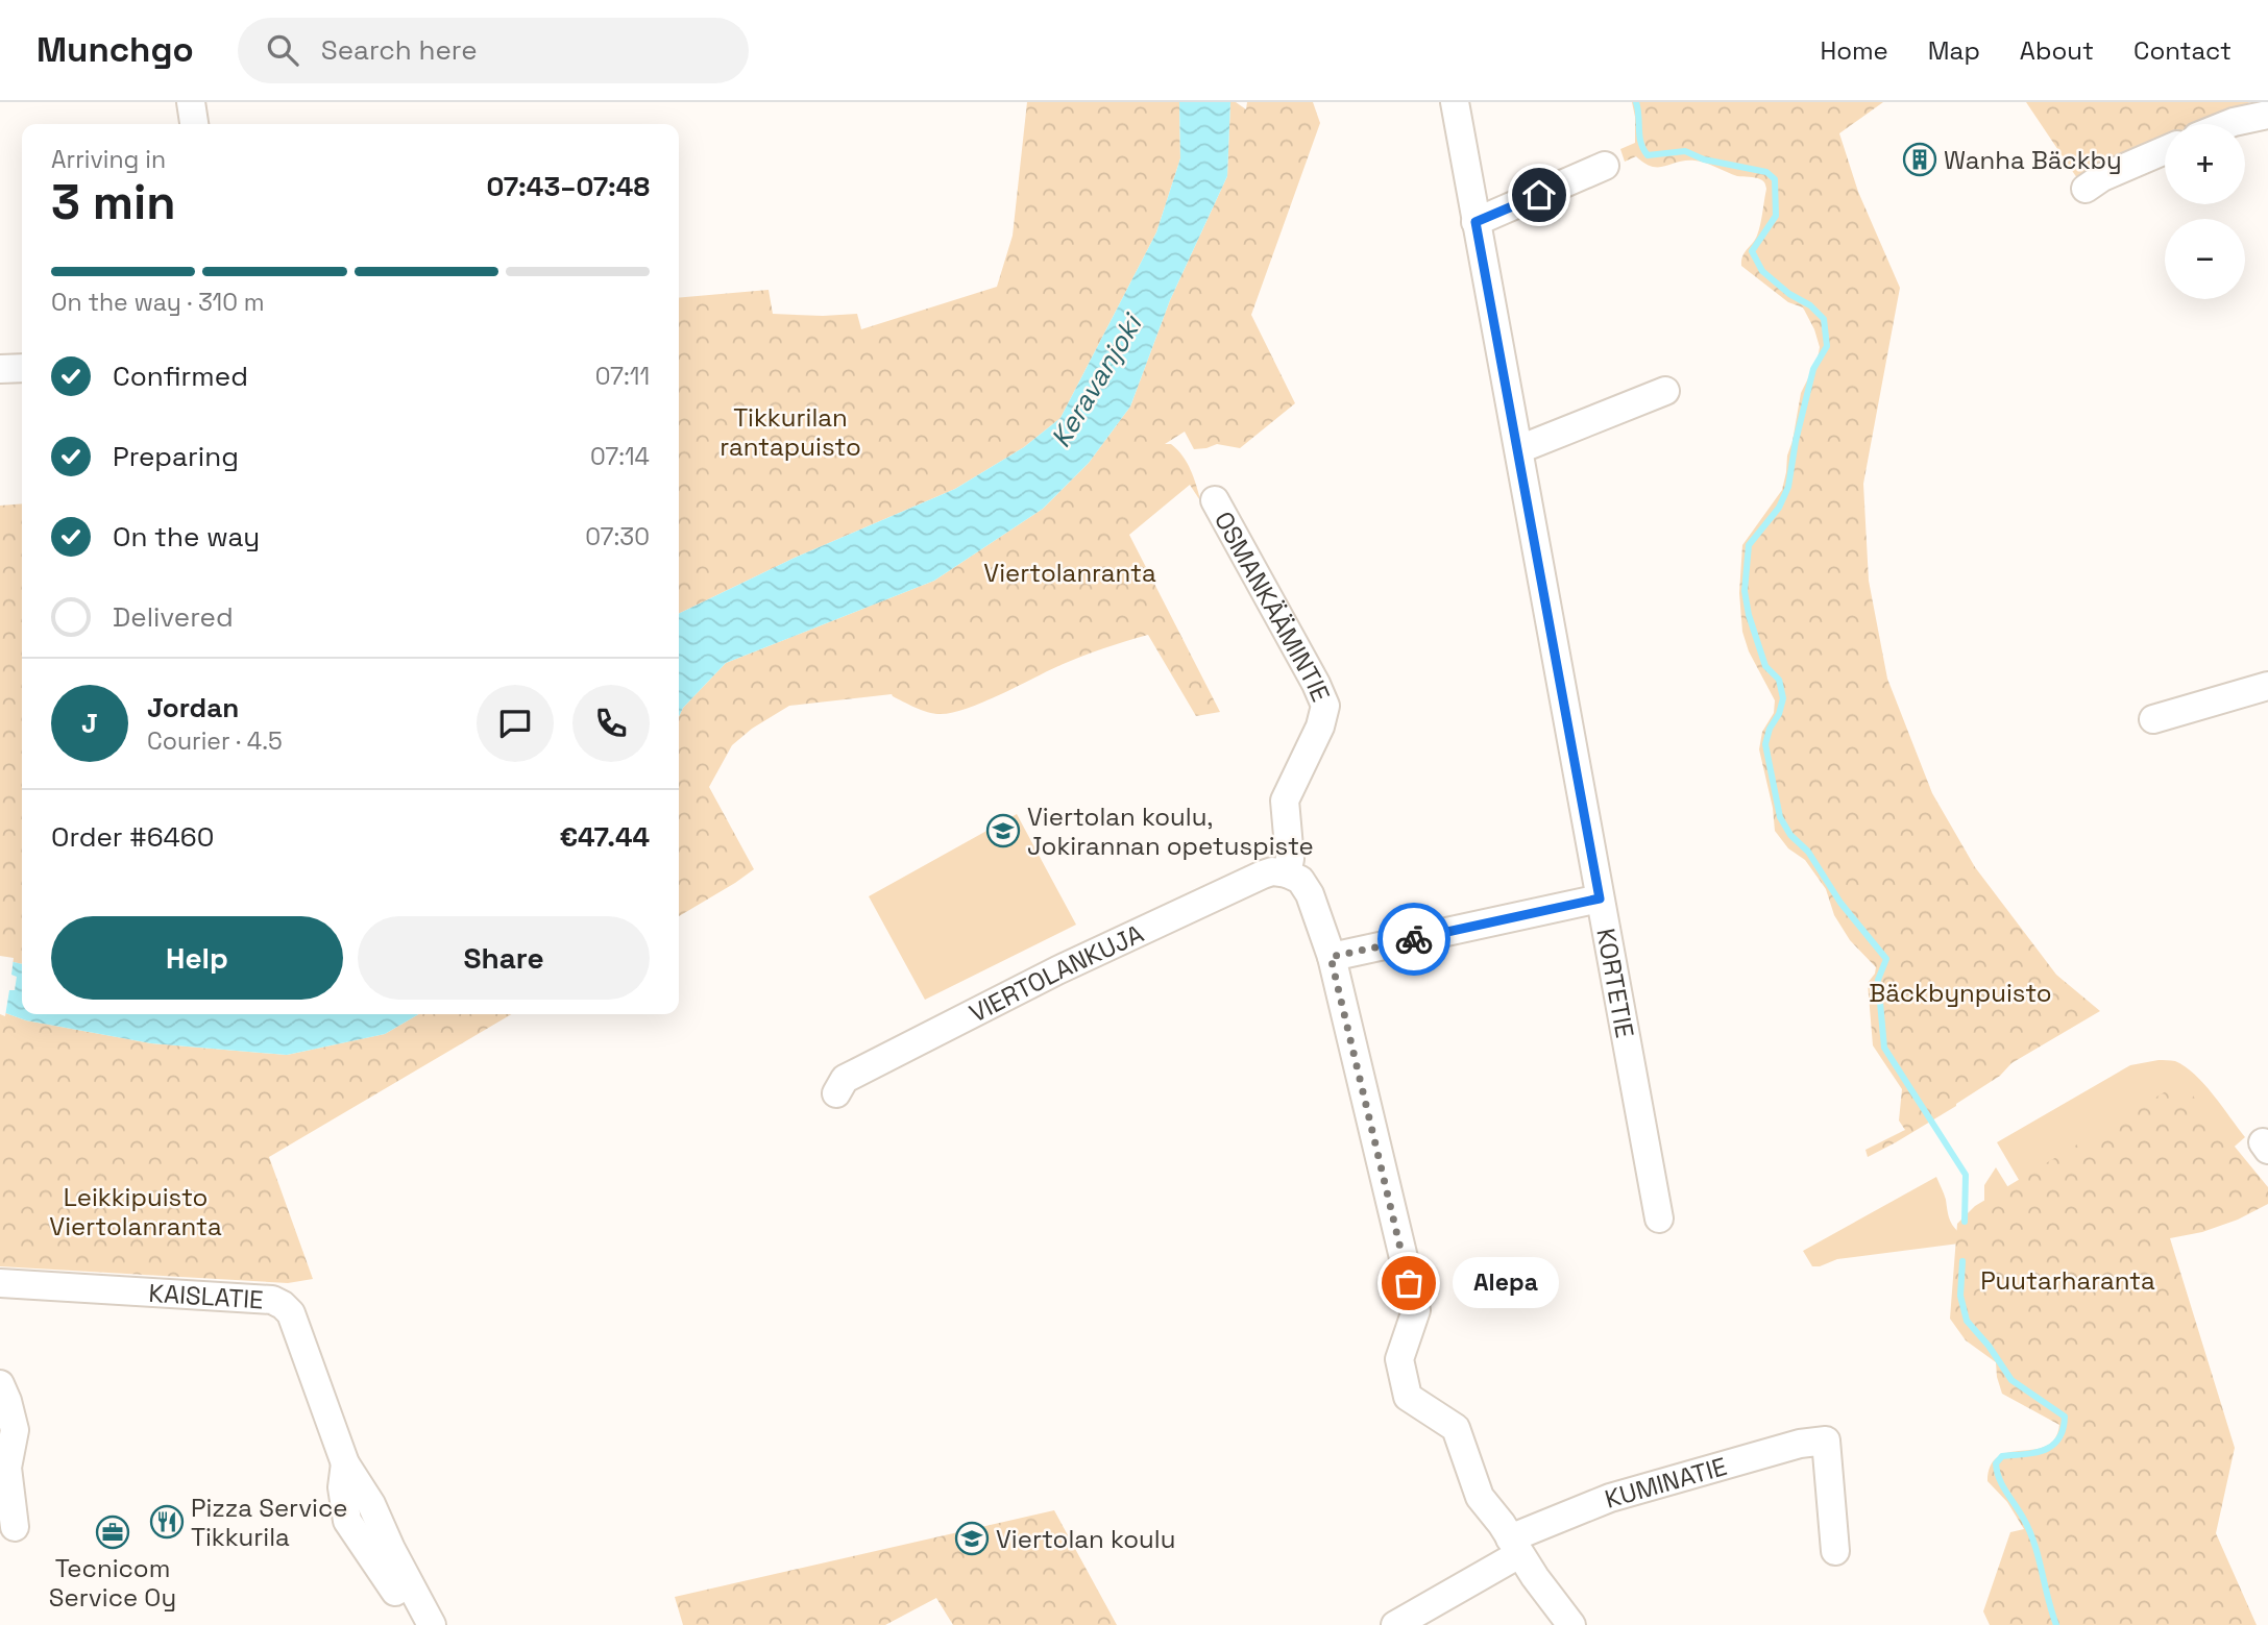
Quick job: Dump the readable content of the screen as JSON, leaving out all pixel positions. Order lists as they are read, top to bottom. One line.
{"streets":{"street":["OSMANKÄÄMINTIE","VIERTOLANKUJA","KORTETIE","KAISLATIE","KUMINATIE"]},"crossings":[["OSMANKÄÄMINTIE","VIERTOLANKUJA"]],"water":["Keravanjoki"],"parks":["Tikkurilan rantapuisto","Viertolanranta","Bäckbynpuisto","Leikkipuisto Viertolanranta","Puutarharanta"],"places":{"building":["Wanha Bäckby"],"school or university":["Viertolan koulu, Jokirannan opetuspiste","Viertolan koulu"],"other":["Alepa"],"restaurant":["Pizza Service Tikkurila"],"office":["Tecnicom Service Oy"]},"page":{"header":"Munchgo","search":"Search here","nav":["Home","Map","About","Contact"],"map_buttons":["+","−"],"heading":["3 min","Arriving in","07:43–07:48"],"panel":["Jordan","Courier · 4.5","Order #6460","€47.44"],"bar":"On the way · 310 m","list":[["Confirmed","07:11"],["Preparing","07:14"],["On the way","07:30"],"Delivered"],"round":"J","buttons":["Help","Share"],"bubble":"Alepa"}}
